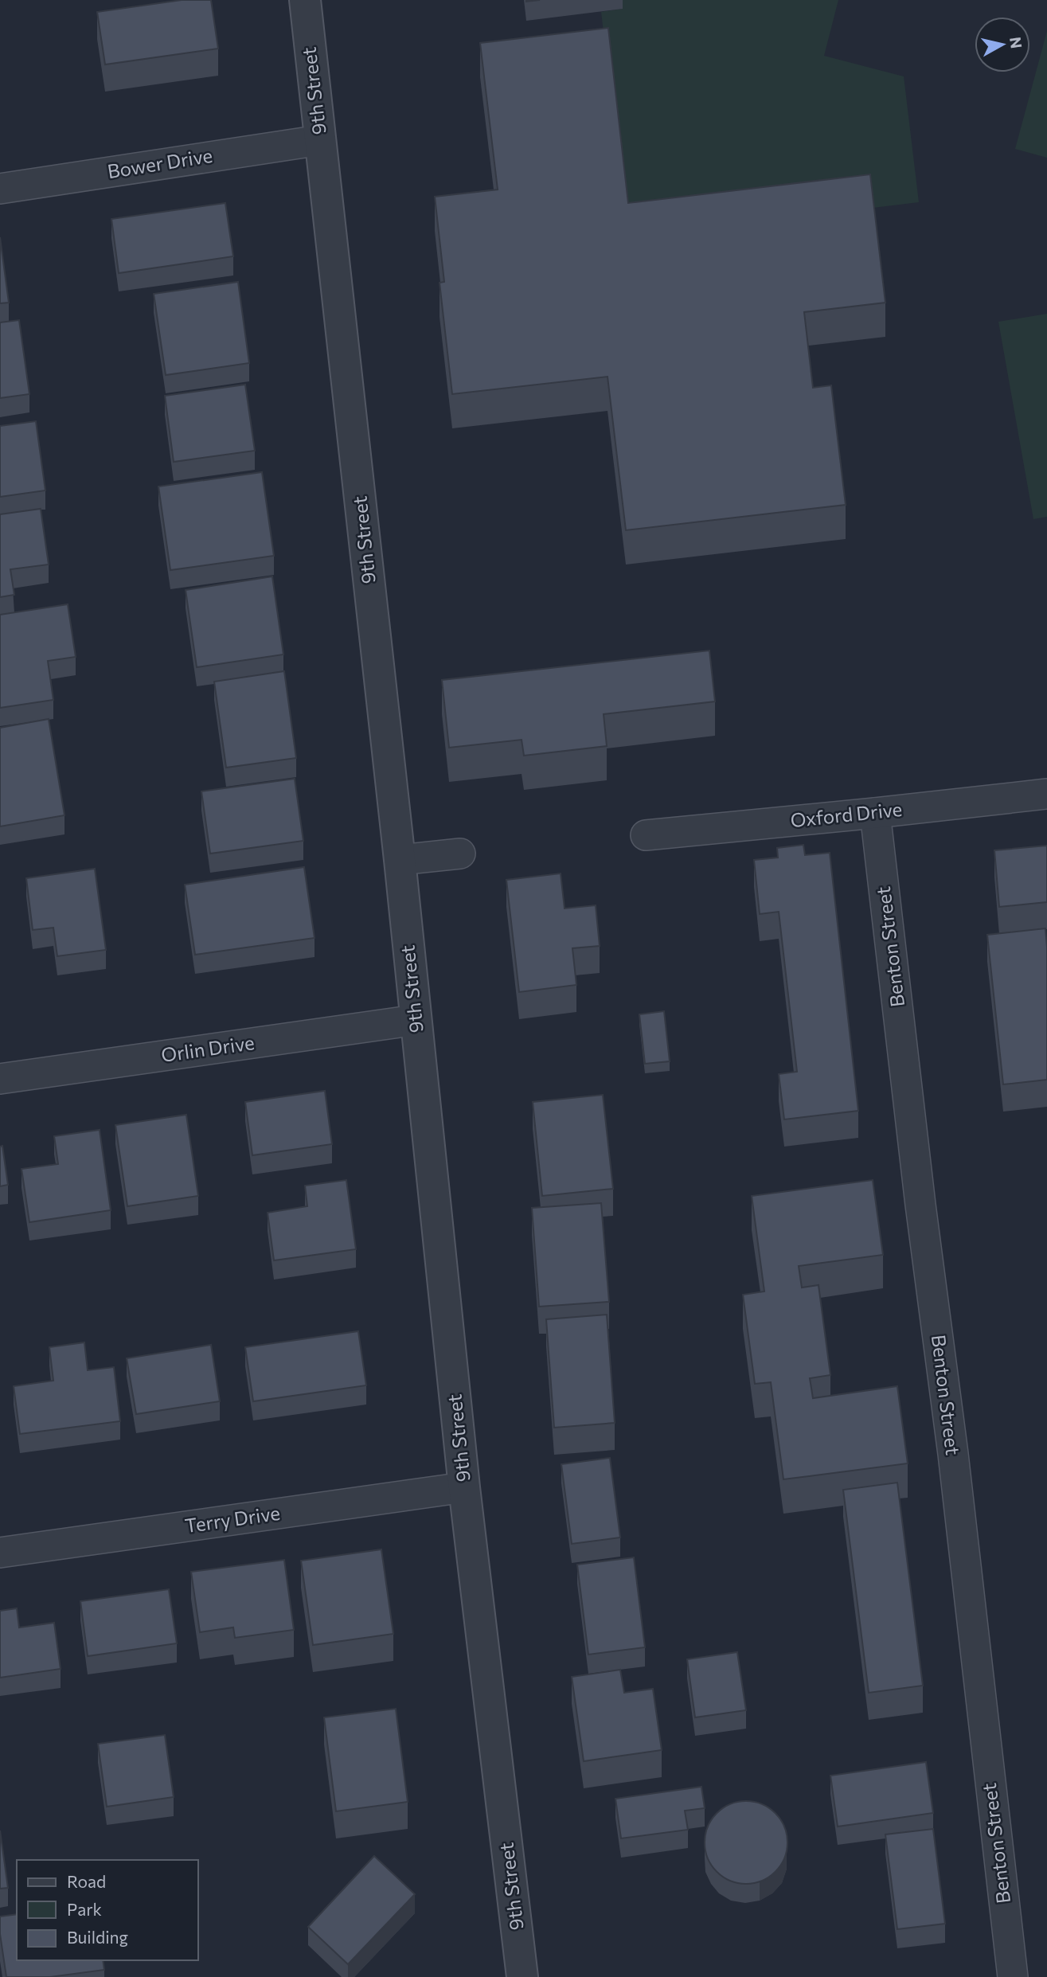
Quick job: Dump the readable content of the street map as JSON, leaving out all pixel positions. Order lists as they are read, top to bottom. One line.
{"streets":{"street":["9th Street","Bower Drive","Oxford Drive","Benton Street","Orlin Drive","Terry Drive"]},"crossings":[["9th Street","Bower Drive"],["9th Street","Orlin Drive"],["9th Street","Terry Drive"],["Oxford Drive","Benton Street"]],"legend":["Road","Park","Building"],"north":"right"}
